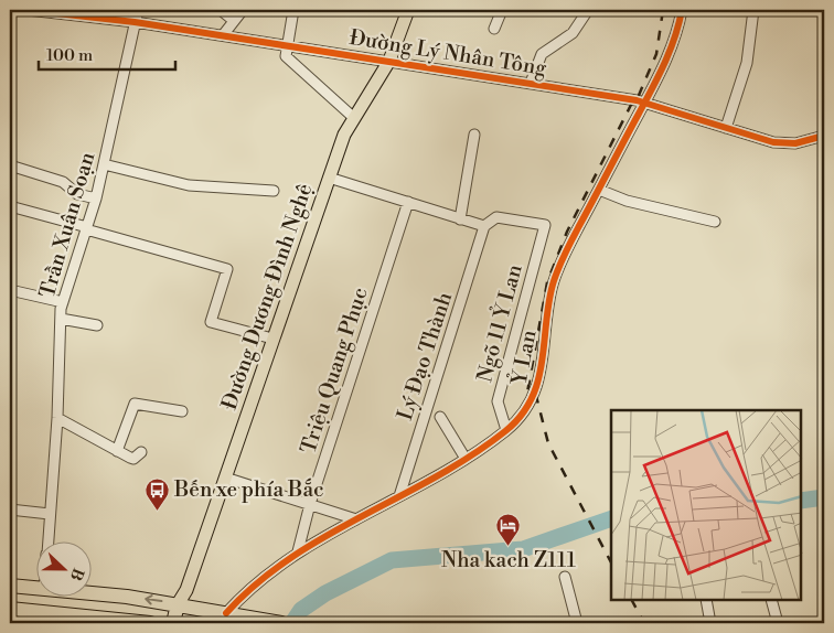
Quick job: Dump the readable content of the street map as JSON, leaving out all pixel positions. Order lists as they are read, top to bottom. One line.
{"streets":{"main road":["Đường Dương Đình Nghệ"],"street":["Đường Lý Nhân Tông","Trần Xuân Soạn","Ngõ 11 Ỷ Lan","Lý Đạo Thành","Ỷ Lan","Triệu Quang Phục"]},"crossings":[["Đường Lý Nhân Tông","Trần Xuân Soạn"],["Đường Lý Nhân Tông","Đường Dương Đình Nghệ"],["Đường Lý Nhân Tông","Ỷ Lan"],["Ngõ 11 Ỷ Lan","Lý Đạo Thành"],["Ngõ 11 Ỷ Lan","Ỷ Lan"],["Lý Đạo Thành","Ỷ Lan"],["Ỷ Lan","Triệu Quang Phục"]],"places":{"bus stop":["Bến xe phía Bắc"],"hotel":["Nha kach Z111"]},"scale_bar":"100 m","north":"right"}
